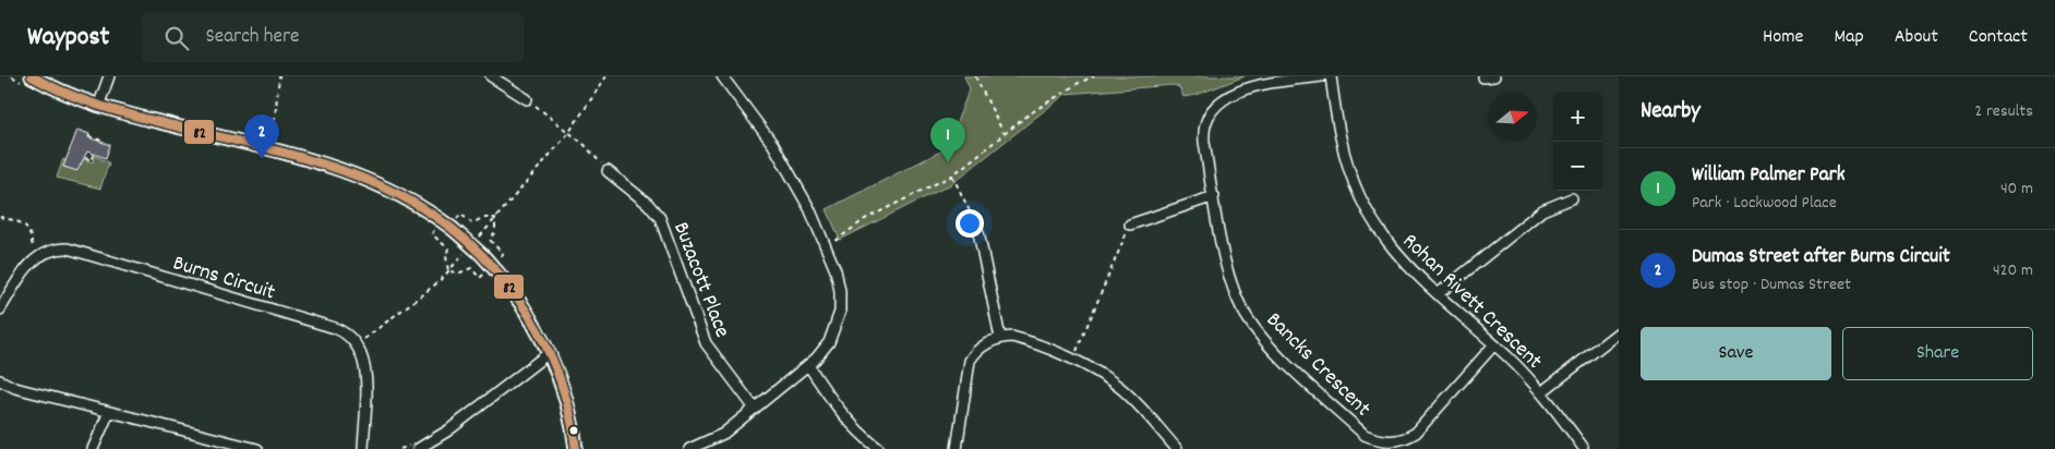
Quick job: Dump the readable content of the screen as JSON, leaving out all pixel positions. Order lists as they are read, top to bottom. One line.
{"streets":{"street":["Burns Circuit","Buzacott Place","Rohan Rivett Crescent","Bancks Crescent"]},"crossings":[["Rohan Rivett Crescent","Bancks Crescent"]],"lines":["transit line 82"],"north":"right","page":{"header":"Waypost","search":"Search here","nav":["Home","Map","About","Contact"],"heading":["Nearby","2 results"],"map_buttons":["+","−"],"pins":["2","1"],"list":[{"mark":"1","name":"William Palmer Park","note":"Park · Lockwood Place","value":"40 m"},{"mark":"2","name":"Dumas Street after Burns Circuit","note":"Bus stop · Dumas Street","value":"420 m"}],"buttons":["Save","Share"]}}
